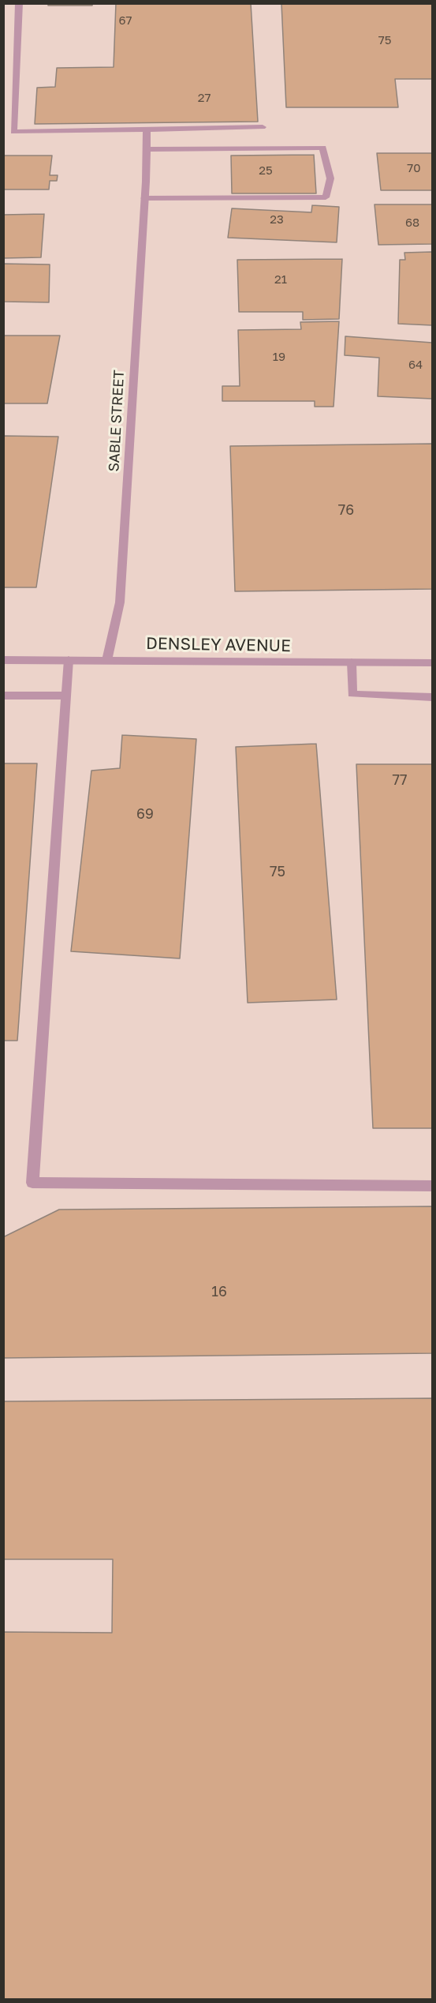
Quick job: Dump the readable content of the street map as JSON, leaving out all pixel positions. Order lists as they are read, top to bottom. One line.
{"streets":{"street":["SABLE STREET","DENSLEY AVENUE"]},"crossings":[["SABLE STREET","DENSLEY AVENUE"]],"house_numbers":["67","75","27","70","25","23","68","21","19","64","76","77","69","75","16"]}
